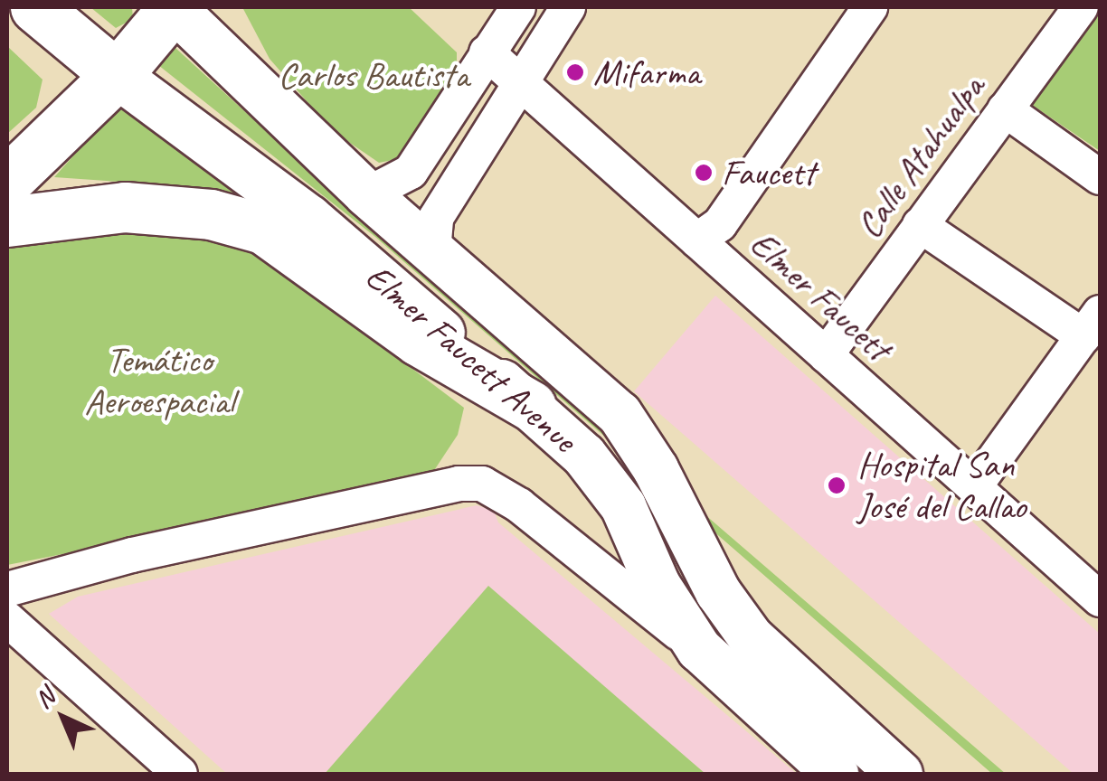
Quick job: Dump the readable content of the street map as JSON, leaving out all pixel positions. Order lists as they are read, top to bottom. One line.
{"streets":{"highway":["Elmer Faucett Avenue"],"street":["Calle Atahualpa","Elmer Faucett"]},"crossings":[["Calle Atahualpa","Elmer Faucett"]],"parks":["Carlos Bautista","Temático Aeroespacial"],"places":["Mifarma","Faucett","Hospital San José del Callao"],"north":"top left"}
